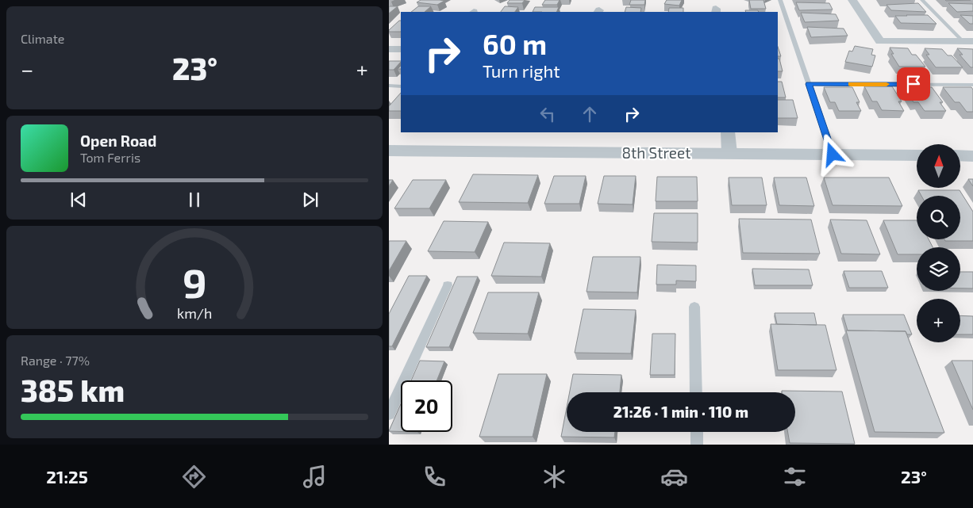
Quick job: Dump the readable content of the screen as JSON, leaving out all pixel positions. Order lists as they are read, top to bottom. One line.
{"streets":{"street":["8th Street"]},"north":"top","page":{"tile":["Climate",["Range · 77%","385 km"]],"turn":["60 m","Turn right"],"heat":["−","23°","+"],"song":["Open Road","Tom Ferris"],"map_buttons":"+","limit":"20","trip":"21:26 · 1 min · 110 m","tabs":["21:25","23°"],"gauge":["9","km/h"]}}
